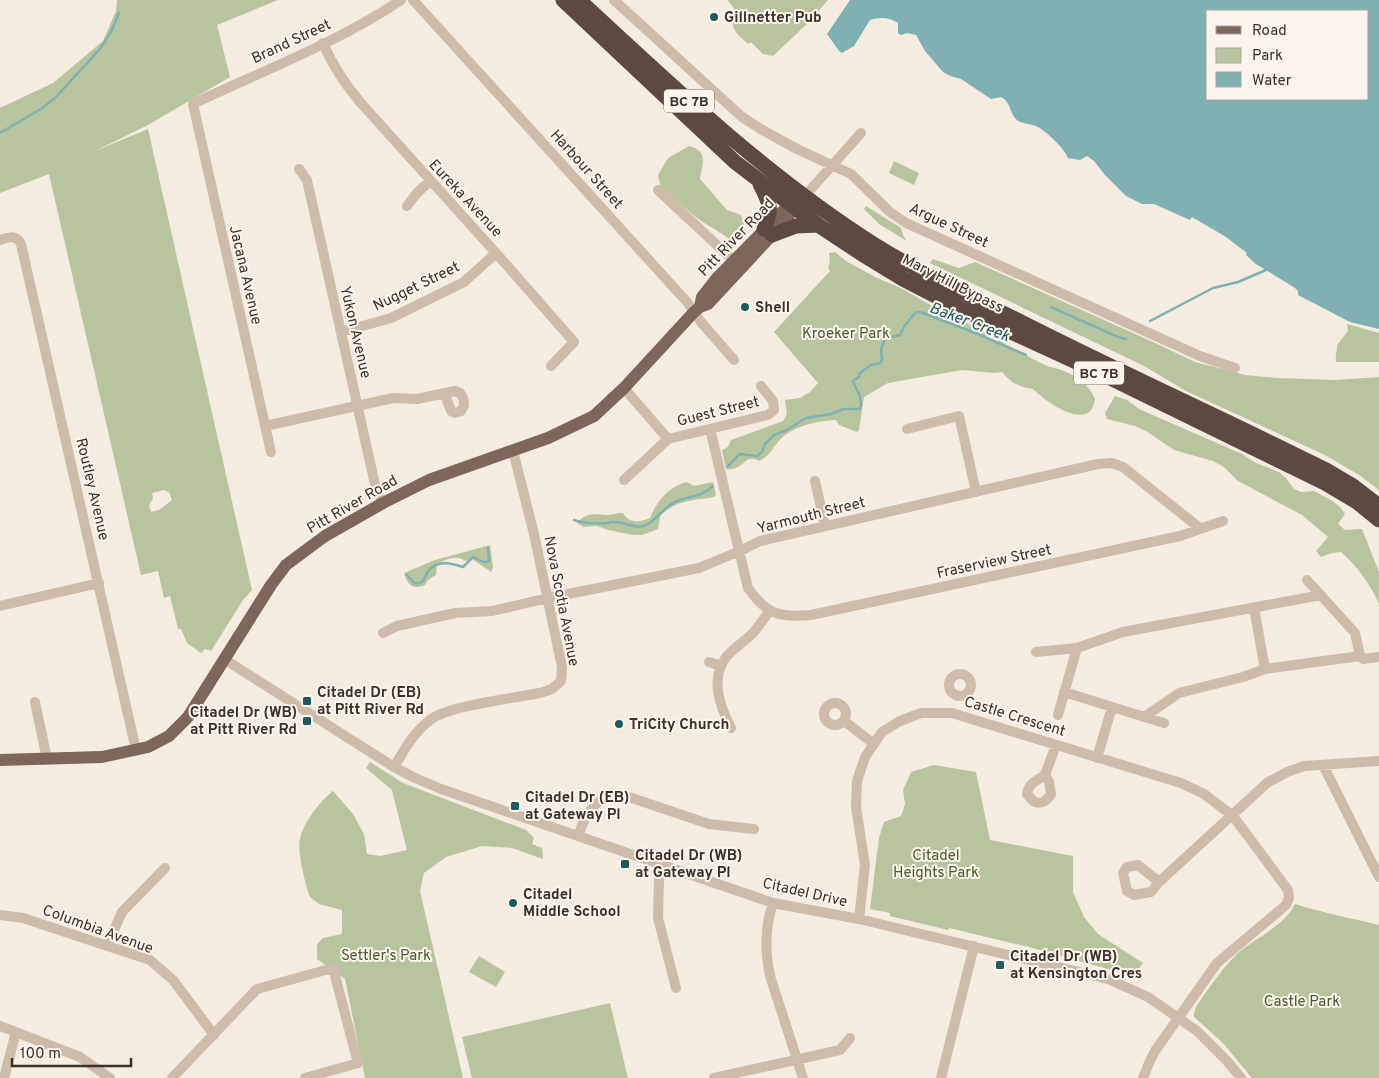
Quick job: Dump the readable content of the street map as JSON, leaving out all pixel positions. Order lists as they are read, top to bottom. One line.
{"streets":{"highway":["BC 7B","Mary Hill Bypass"],"main road":["Pitt River Road"],"street":["Brand Street","Harbour Street","Eureka Avenue","Argue Street","Jacana Avenue","Nugget Street","Yukon Avenue","Guest Street","Routley Avenue","Yarmouth Street","Fraserview Street","Nova Scotia Avenue","Castle Crescent","Citadel Drive","Columbia Avenue"]},"crossings":[["Brand Street","Eureka Avenue"],["Brand Street","Jacana Avenue"],["Harbour Street","Pitt River Road"],["Eureka Avenue","Nugget Street"],["Argue Street","Pitt River Road"],["Pitt River Road","Mary Hill Bypass"],["Pitt River Road","Yukon Avenue"],["Pitt River Road","Routley Avenue"],["Pitt River Road","Nova Scotia Avenue"],["Pitt River Road","Citadel Drive"],["Nugget Street","Yukon Avenue"],["Yarmouth Street","Fraserview Street"],["Yarmouth Street","Nova Scotia Avenue"],["Nova Scotia Avenue","Citadel Drive"],["Castle Crescent","Citadel Drive"]],"water":["Baker Creek"],"parks":["Kroeker Park","Citadel Heights Park","Settler's Park","Castle Park"],"places":{"other":["Gillnetter Pub","Shell","TriCity Church","Citadel Middle School"],"transit":["Citadel Dr (EB) at Pitt River Rd","Citadel Dr (WB) at Pitt River Rd","Citadel Dr (EB) at Gateway Pl","Citadel Dr (WB) at Gateway Pl","Citadel Dr (WB) at Kensington Cres"]},"legend":["Road","Park","Water"],"scale_bar":"100 m"}
